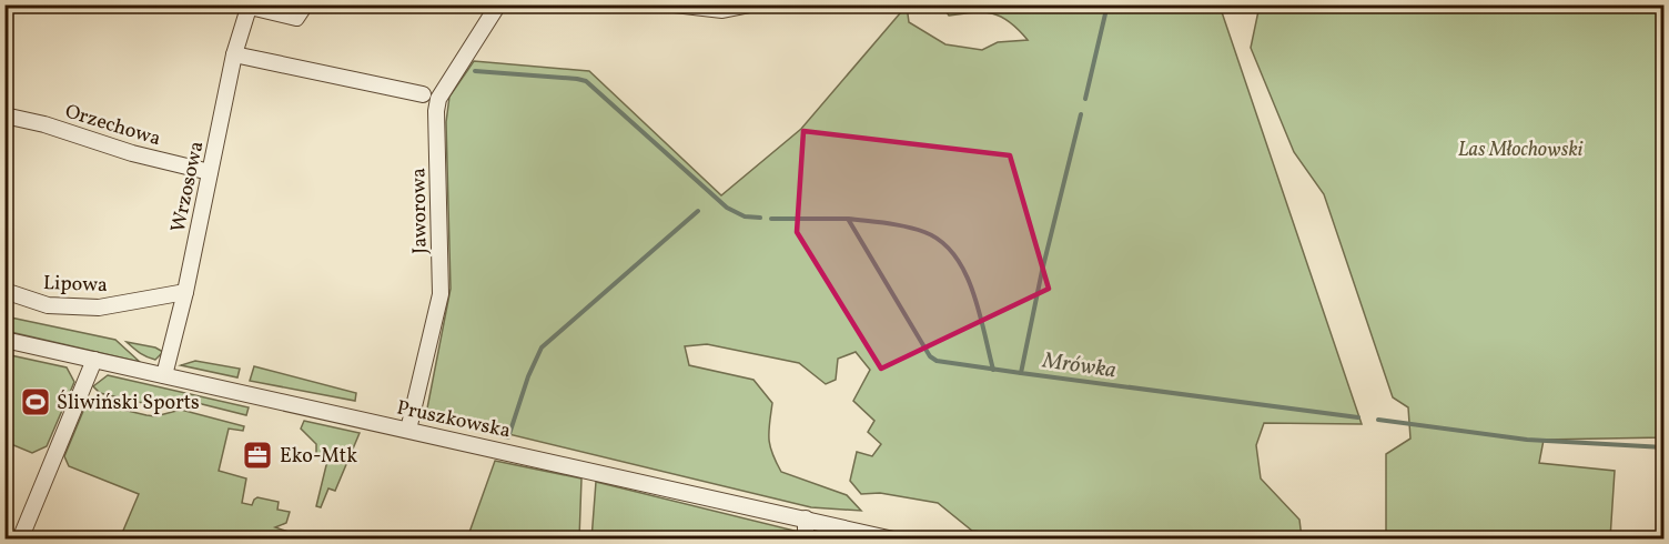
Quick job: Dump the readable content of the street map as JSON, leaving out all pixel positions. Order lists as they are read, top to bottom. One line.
{"streets":{"street":["Orzechowa","Wrzosowa","Jaworowa","Lipowa","Pruszkowska"]},"crossings":[["Orzechowa","Wrzosowa"],["Wrzosowa","Lipowa"],["Wrzosowa","Pruszkowska"],["Jaworowa","Pruszkowska"]],"water":["Mrówka"],"parks":["Las Młochowski"],"places":{"sports":["Śliwiński Sports"],"office":["Eko-Mtk"]}}
